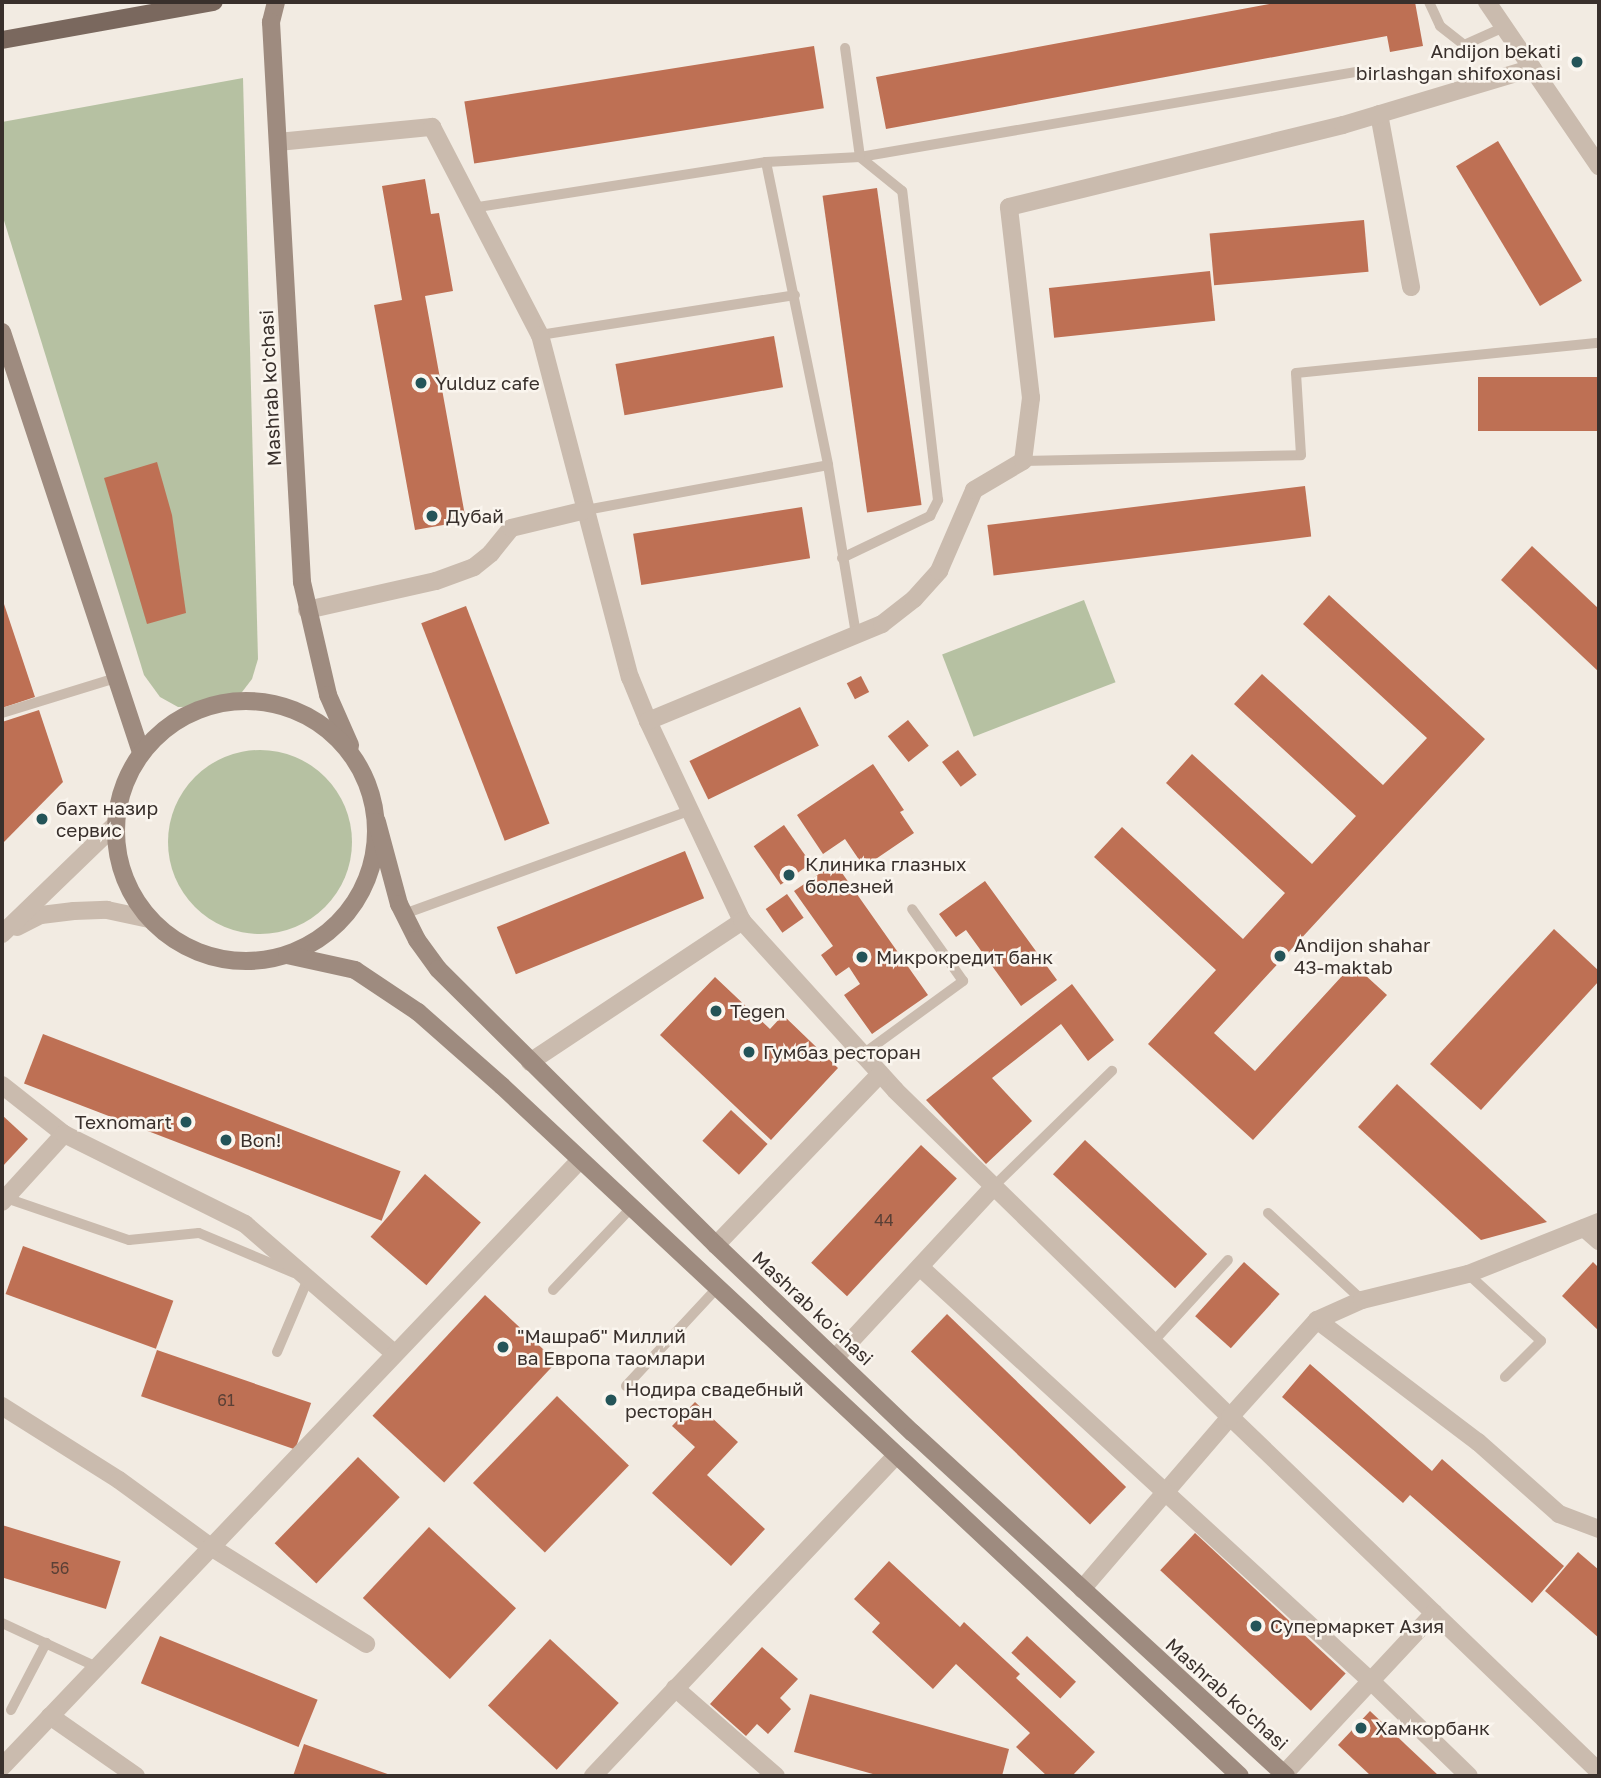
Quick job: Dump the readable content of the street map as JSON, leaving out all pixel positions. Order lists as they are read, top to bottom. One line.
{"streets":{"main road":["Mashrab ko'chasi"]},"places":["Аndijon bekati birlashgan shifoxonasi","Yulduz cafe","Дубай","бахт назир сервис","Клиника глазных болезней","Andijon shahar 43-maktab","Микрокредит банк","Tegen","Гумбаз ресторан","Texnomart","Bon!","\"Машраб\" Миллий ва Европа таомлари","Нодира свадебный ресторан","Супермаркет Азия","Хамкорбанк"],"house_numbers":["44","61","56"]}
